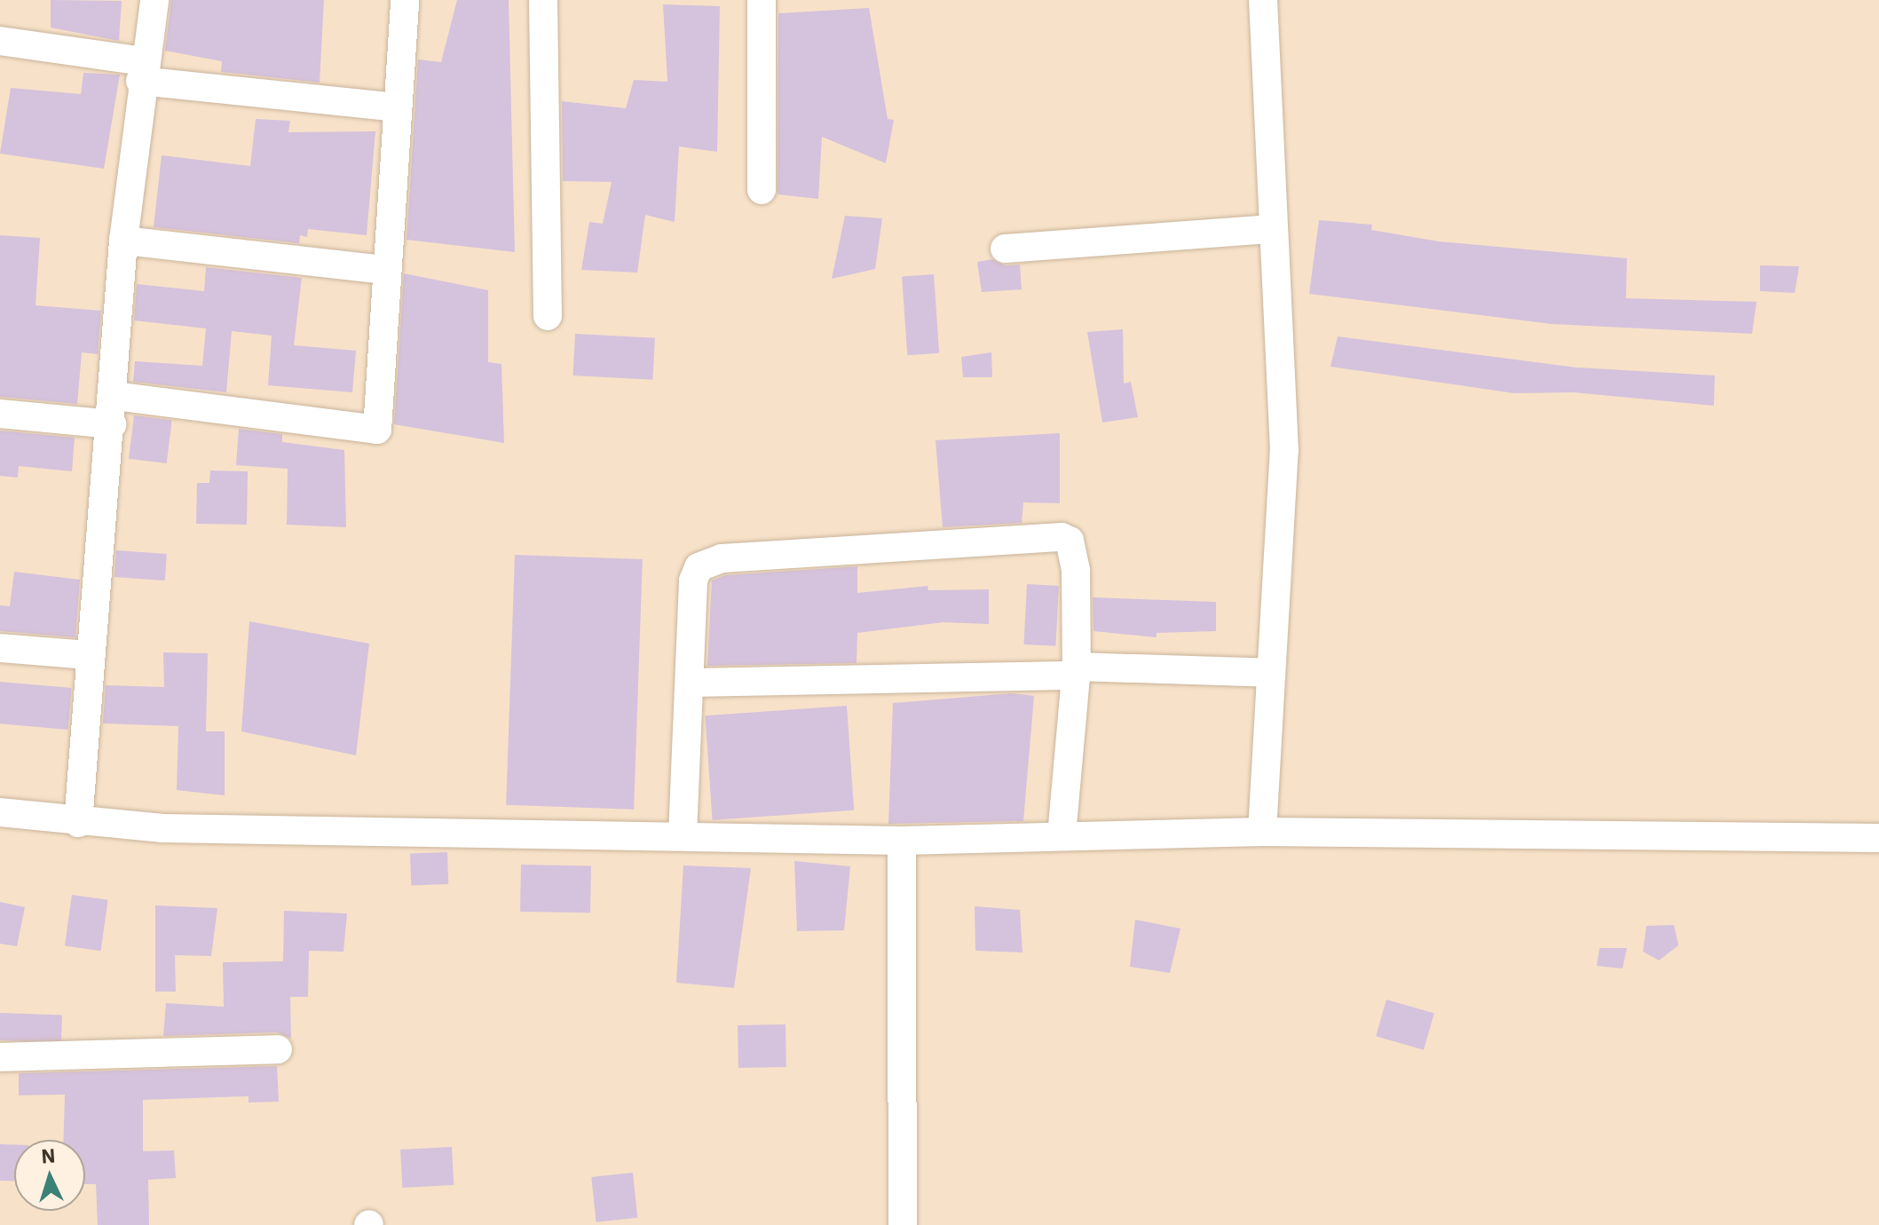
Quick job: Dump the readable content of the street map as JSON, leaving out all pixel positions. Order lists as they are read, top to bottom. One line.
{"north":"top"}
